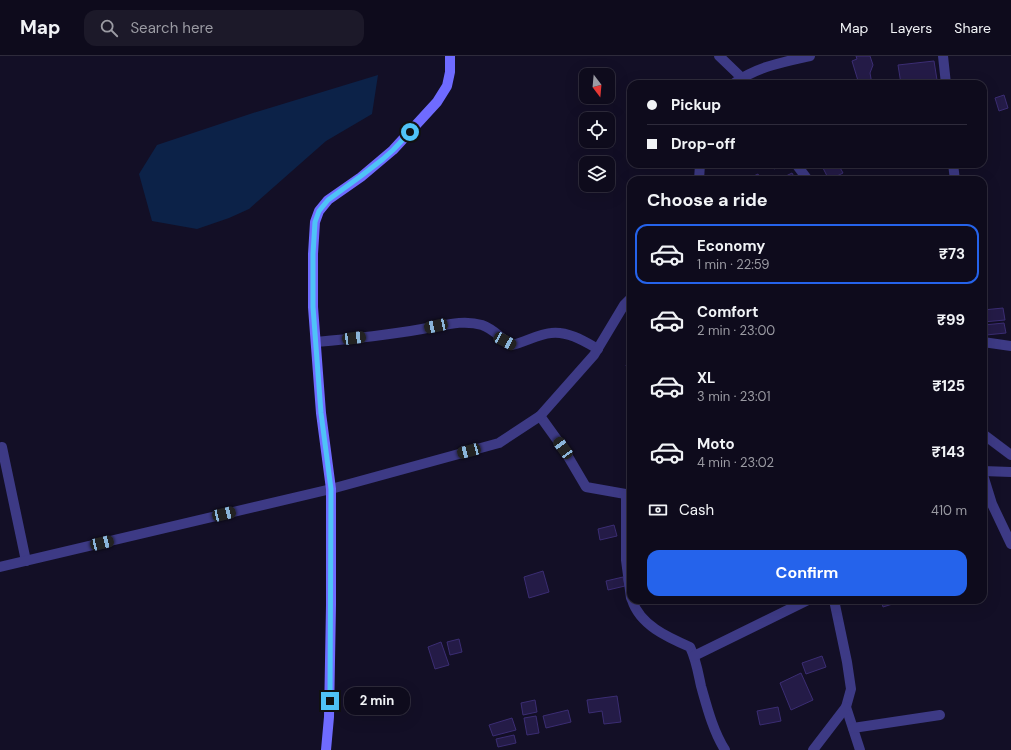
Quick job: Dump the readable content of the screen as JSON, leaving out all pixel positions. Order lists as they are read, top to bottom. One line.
{"north":"bottom","page":{"header":"Map","search":"Search here","nav":["Map","Layers","Share"],"banner":["Pickup","Drop-off"],"heading":"Choose a ride","list":[{"name":"Economy","note":"1 min · 22:59","value":"₹73"},{"name":"Comfort","note":"2 min · 23:00","value":"₹99"},{"name":"XL","note":"3 min · 23:01","value":"₹125"},{"name":"Moto","note":"4 min · 23:02","value":"₹143"}],"pay":["Cash","410 m"],"buttons":"Confirm","bubble":"2 min"}}
